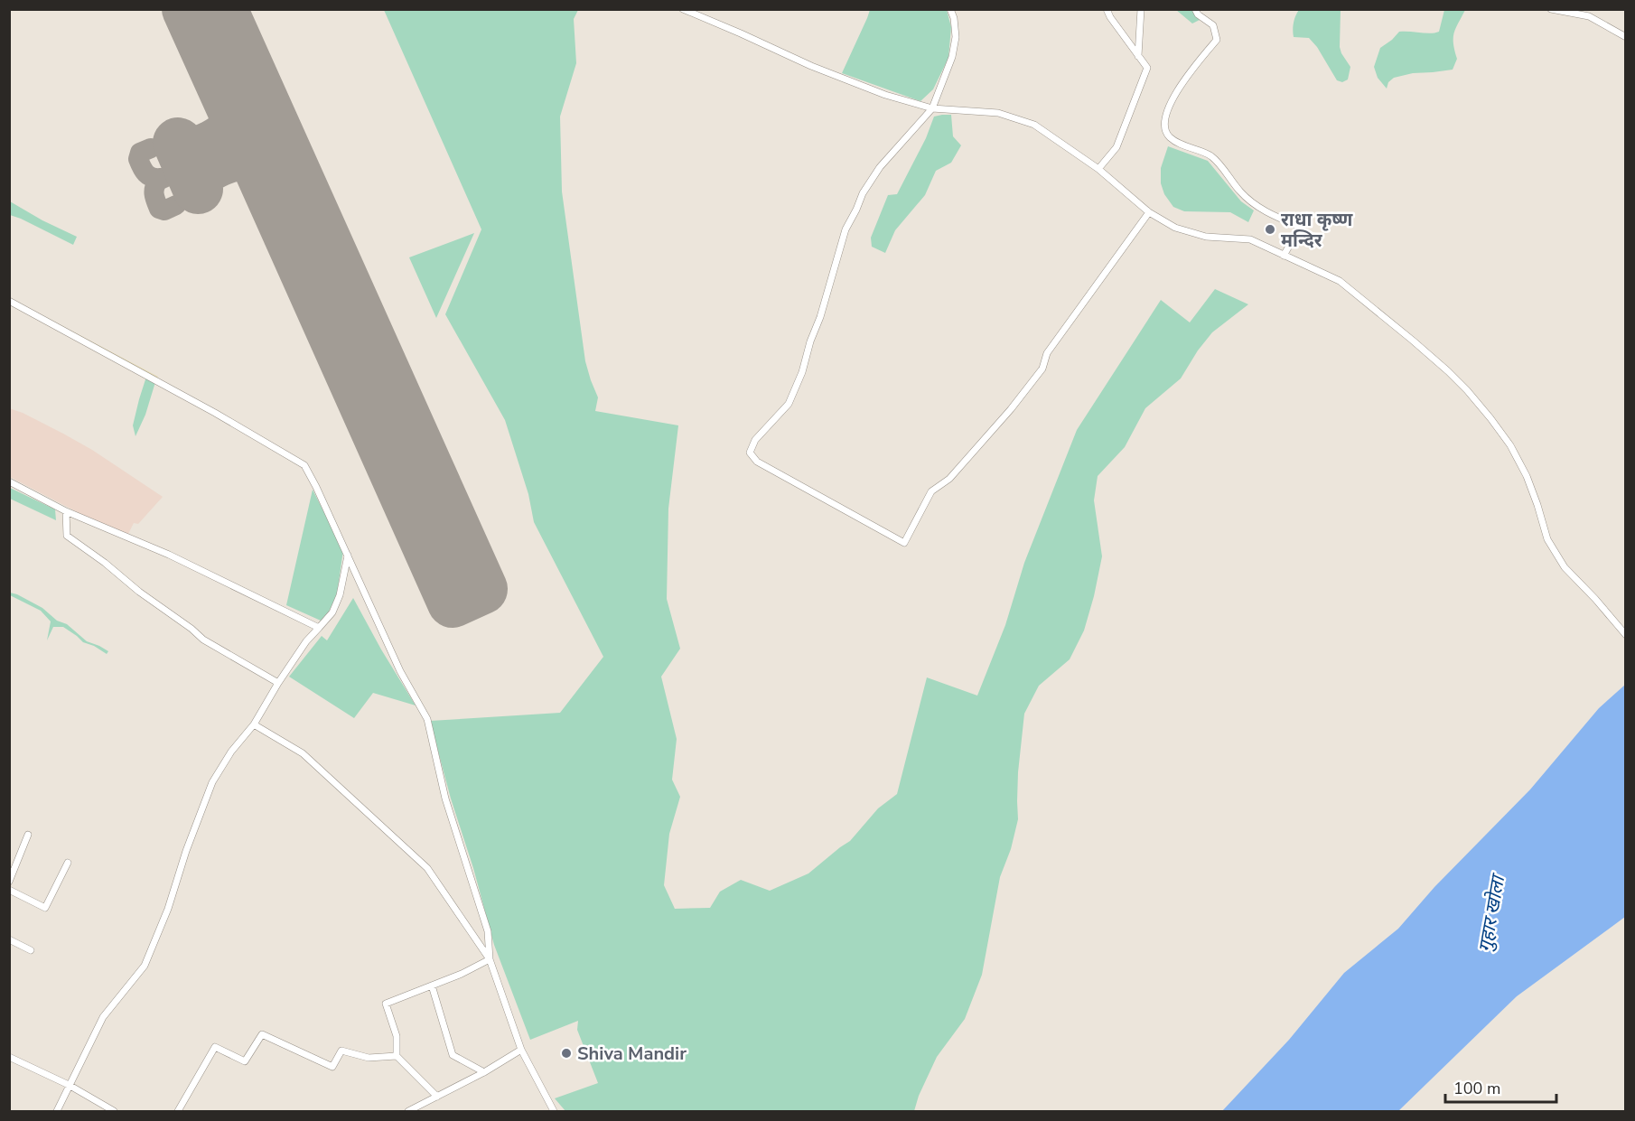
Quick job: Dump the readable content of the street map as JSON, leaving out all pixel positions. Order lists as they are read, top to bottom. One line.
{"water":["गुहार खोला"],"places":["राधा कृष्ण मन्दिर","Shiva Mandir"],"scale_bar":"100 m"}
